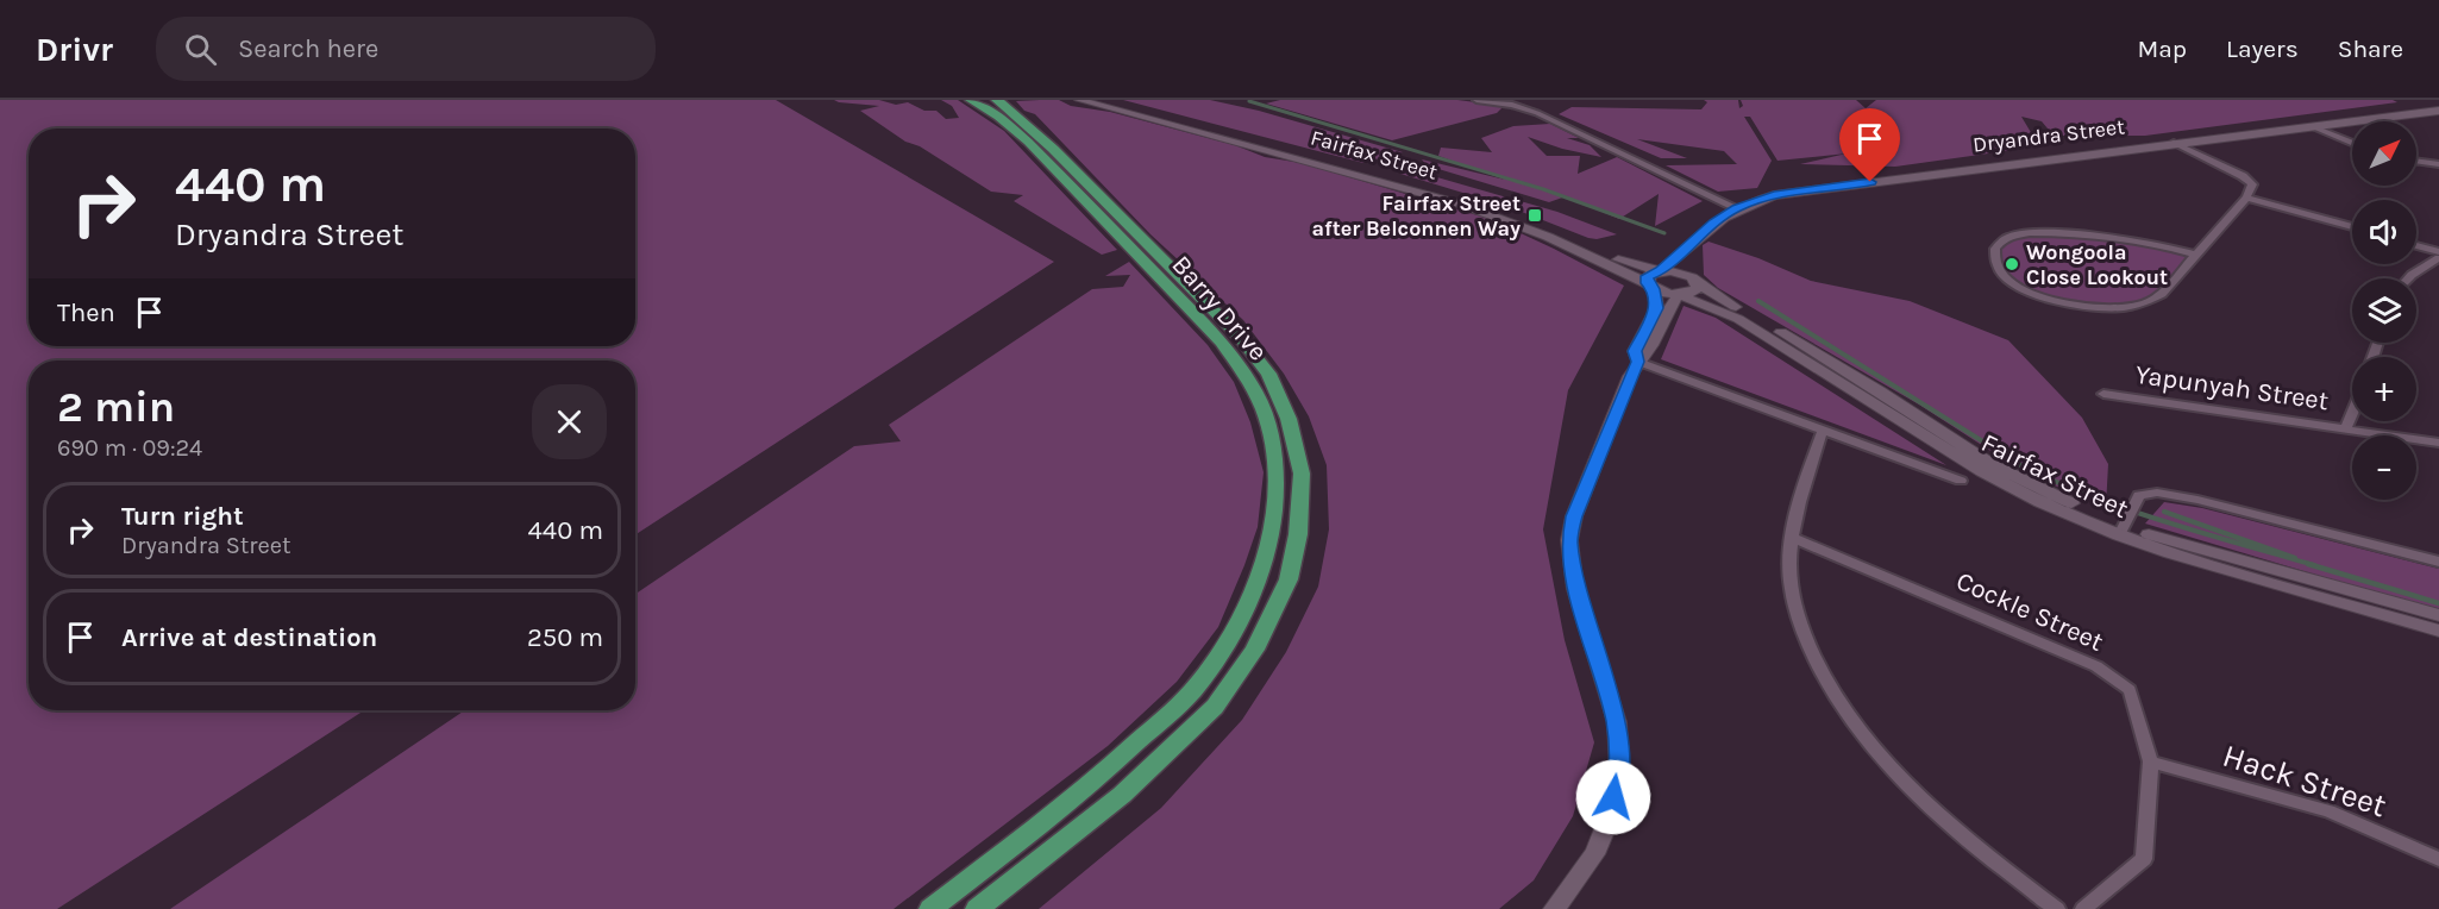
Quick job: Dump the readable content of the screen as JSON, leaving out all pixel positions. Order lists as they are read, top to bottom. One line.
{"streets":{"main road":["Dryandra Street","Fairfax Street","Barry Drive"],"street":["Yapunyah Street","Cockle Street","Hack Street"]},"crossings":[["Dryandra Street","Fairfax Street"],["Cockle Street","Hack Street"]],"places":{"transit":["Fairfax Street after Belconnen Way"],"other":["Wongoola Close Lookout"]},"north":"top right","page":{"header":"Drivr","search":"Search here","nav":["Map","Layers","Share"],"map_buttons":["+","−"],"turn":["440 m","Dryandra Street"],"then":"Then","heading":["2 min","690 m · 09:24"],"list":[{"name":"Turn right","note":"Dryandra Street","value":"440 m"},{"name":"Arrive at destination","value":"250 m"}]}}
